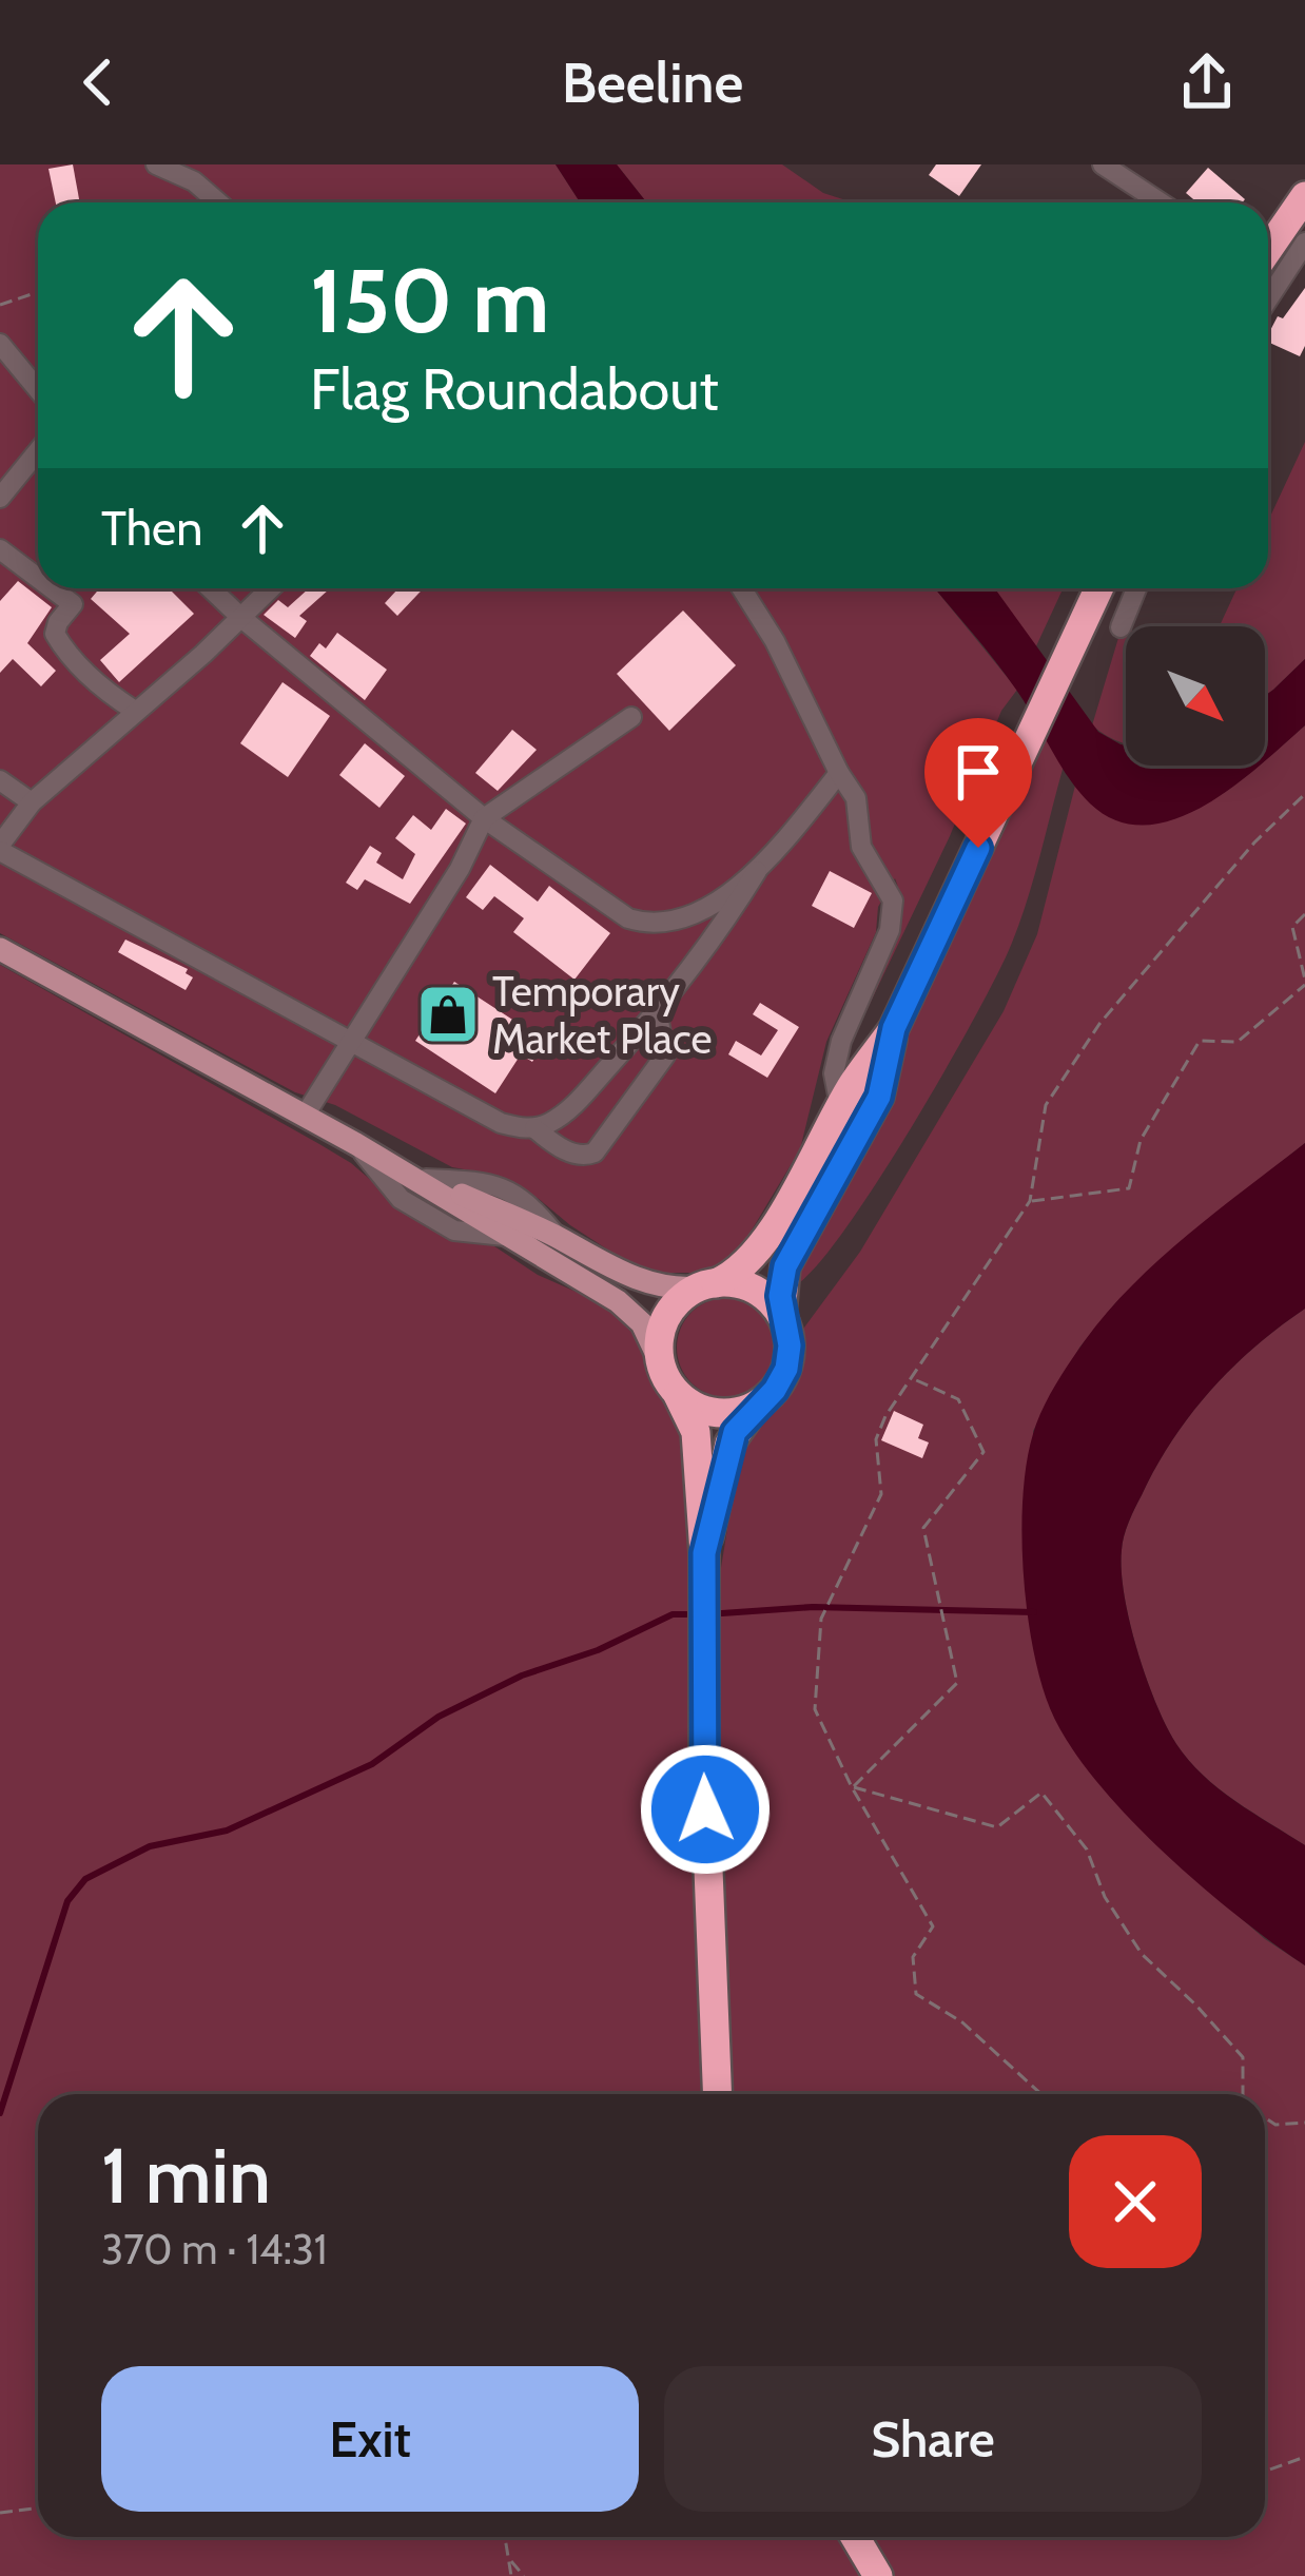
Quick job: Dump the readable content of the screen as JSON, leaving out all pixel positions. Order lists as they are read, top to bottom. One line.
{"places":{"shop":["Temporary Market Place"]},"north":"bottom right","page":{"header":"Beeline","turn":["150 m","Flag Roundabout"],"then":"Then","heading":["1 min","370 m · 14:31"],"buttons":["Exit","Share"]}}
